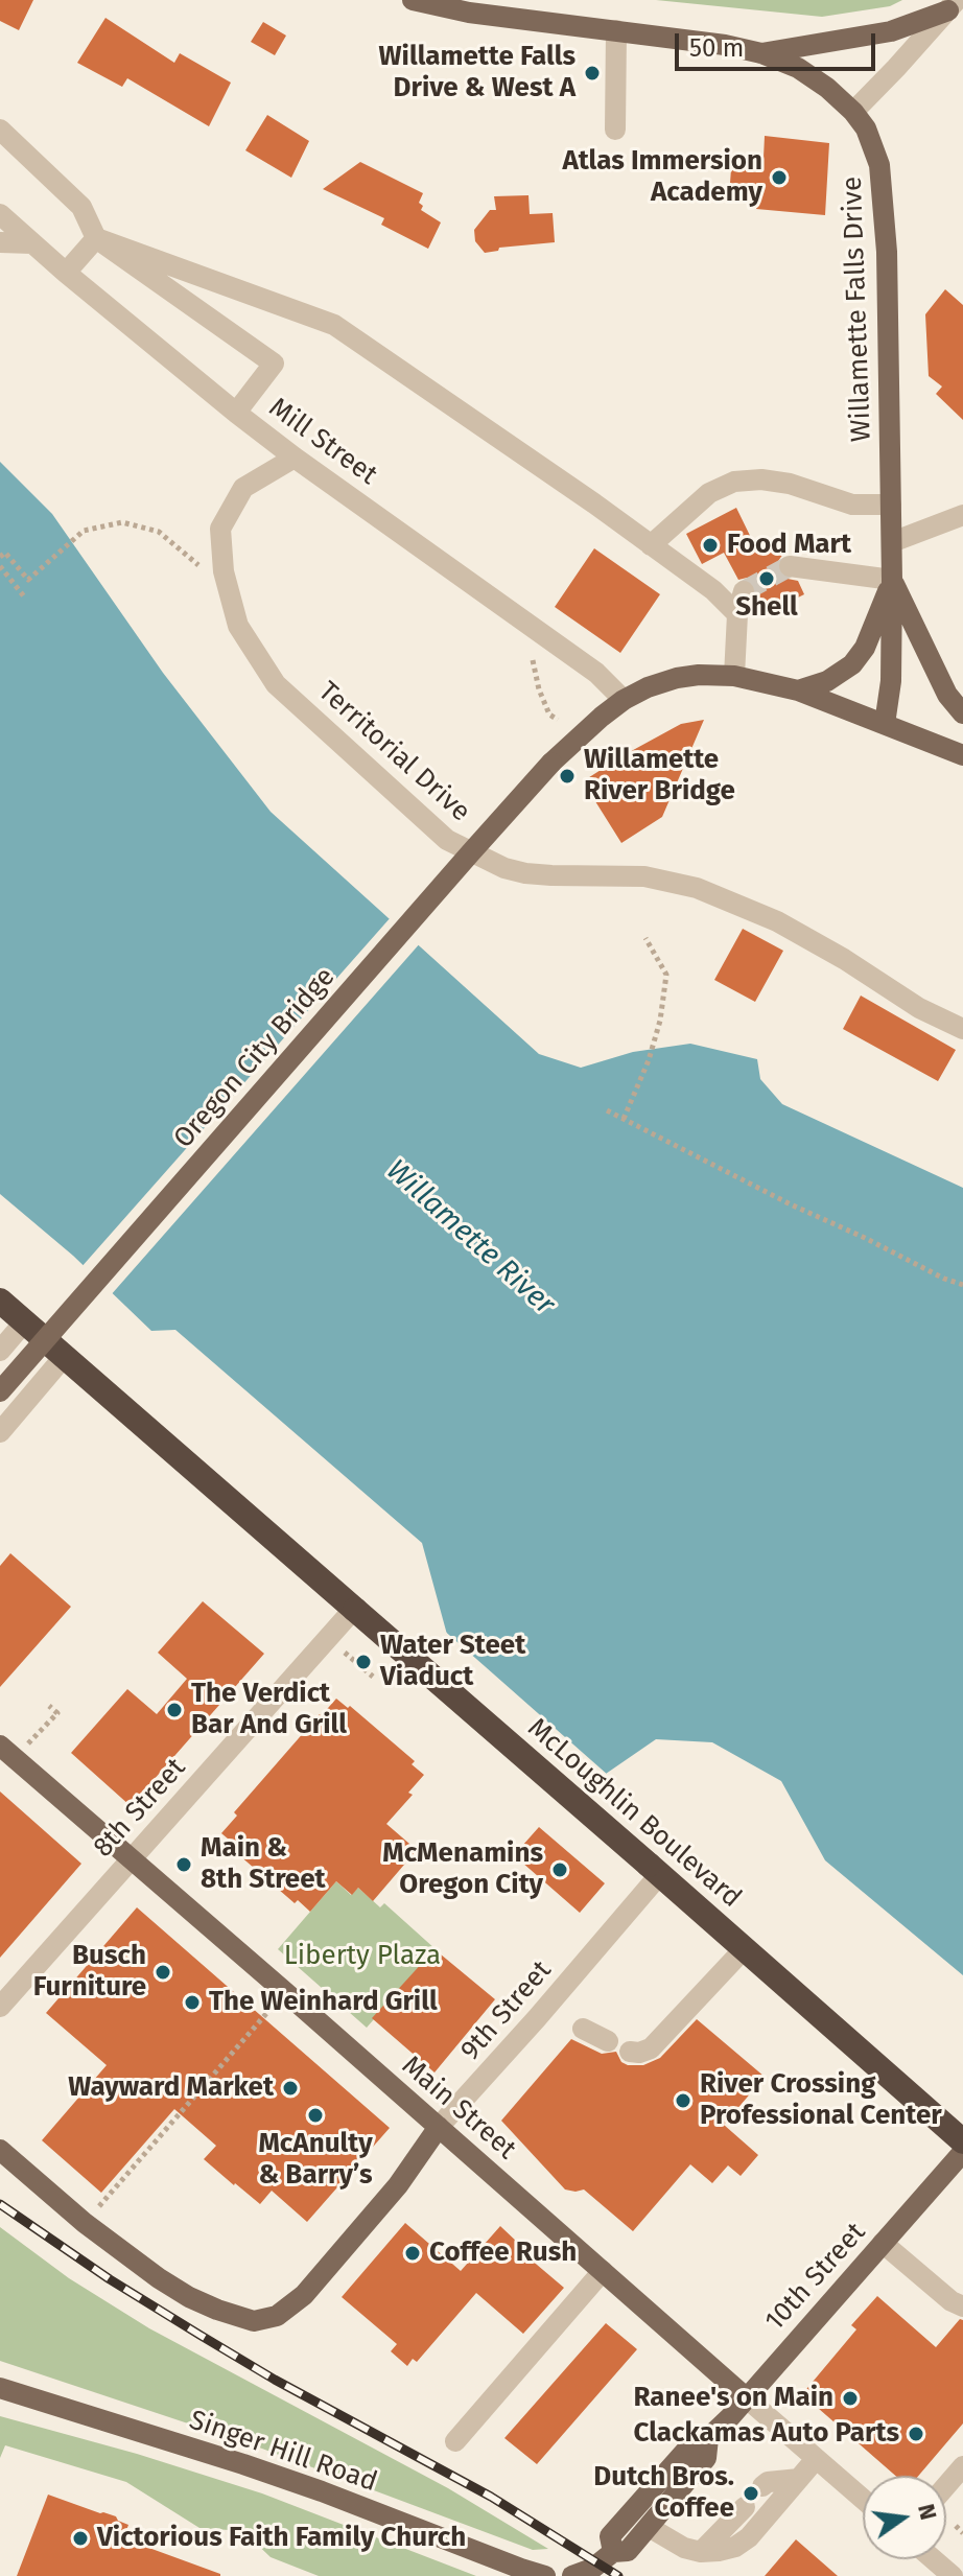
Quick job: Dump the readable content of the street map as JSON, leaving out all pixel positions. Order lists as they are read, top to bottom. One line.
{"streets":{"highway":["McLoughlin Boulevard"],"main road":["Willamette Falls Drive","Oregon City Bridge","9th Street","Main Street","10th Street","Singer Hill Road"],"street":["Mill Street","Territorial Drive","8th Street"]},"crossings":[["Willamette Falls Drive","Oregon City Bridge"],["Mill Street","Territorial Drive"],["Mill Street","Oregon City Bridge"],["8th Street","McLoughlin Boulevard"],["8th Street","Main Street"],["McLoughlin Boulevard","9th Street"],["9th Street","Main Street"],["Main Street","10th Street"]],"water":["Willamette River"],"parks":["Liberty Plaza"],"places":["Willamette Falls Drive & West A","Atlas Immersion Academy","Food Mart","Shell","Willamette River Bridge","Water Steet Viaduct","The Verdict Bar And Grill","Main & 8th Street","McMenamins Oregon City","Busch Furniture","The Weinhard Grill","Wayward Market","River Crossing Professional Center","McAnulty & Barry’s","Coffee Rush","Ranee's on Main","Clackamas Auto Parts","Dutch Bros. Coffee","Victorious Faith Family Church"],"scale_bar":"50 m","north":"right"}
